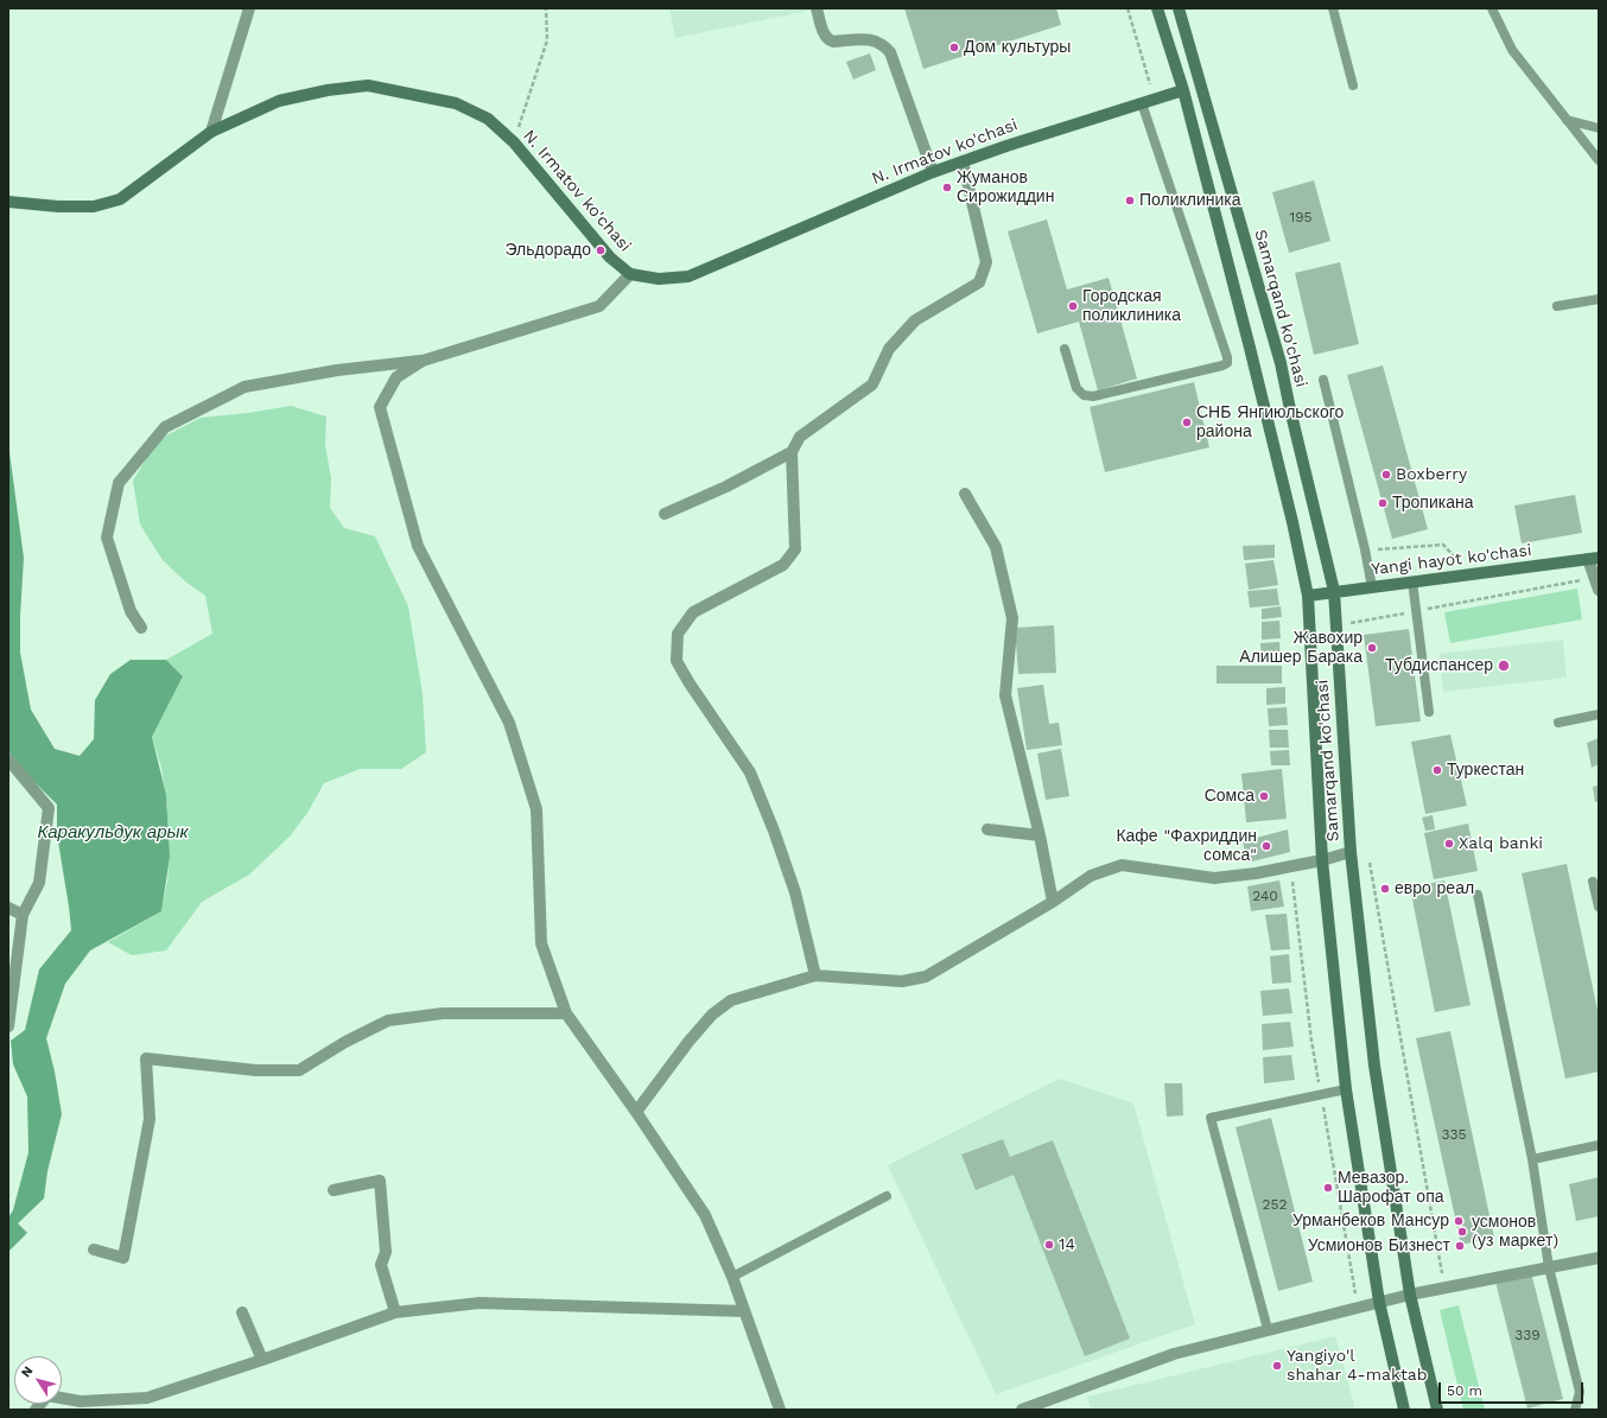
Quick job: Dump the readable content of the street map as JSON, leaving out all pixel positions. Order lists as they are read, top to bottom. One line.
{"streets":{"main road":["N. Irmatov ko'chasi","Samarqand ko'chasi","Yangi hayot ko'chasi"]},"crossings":[["N. Irmatov ko'chasi","Samarqand ko'chasi"],["Samarqand ko'chasi","Yangi hayot ko'chasi"]],"water":["Каракульдук арык"],"places":["Дом культуры","Жуманов Сирожиддин","Поликлиника","Эльдорадо","Городская поликлиника","СНБ Янгиюльского района","Boxberry","Тропикана","Жавохир Алишер Барака","Тубдиспансер","Туркестан","Сомса","Xalq banki","Кафе \"Фахриддин сомса\"","евро реал","Мевазор. Шарофат опа","Урманбеков Мансур","усмонов (уз маркет)","14","Усмионов Бизнест","Yangiyo'l shahar 4-maktab"],"house_numbers":["195","240","335","252","339"],"scale_bar":"50 m","north":"top left"}
